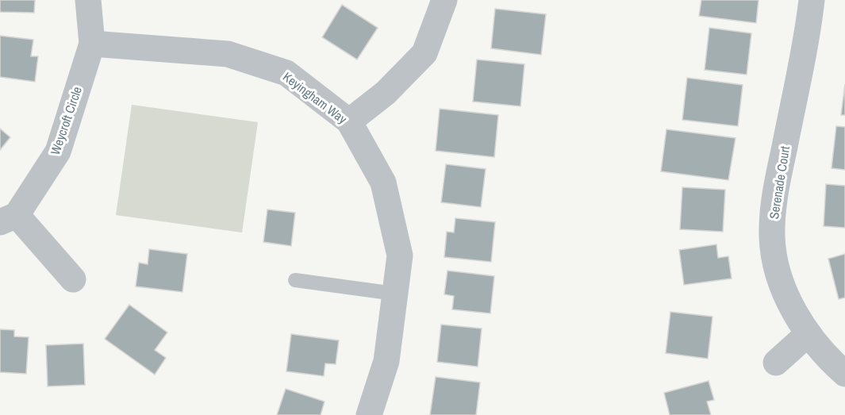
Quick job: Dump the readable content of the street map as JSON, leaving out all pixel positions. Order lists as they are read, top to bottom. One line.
{"streets":{"street":["Keyingham Way","Weycroft Circle","Serenade Court"]},"crossings":[["Keyingham Way","Weycroft Circle"]]}
